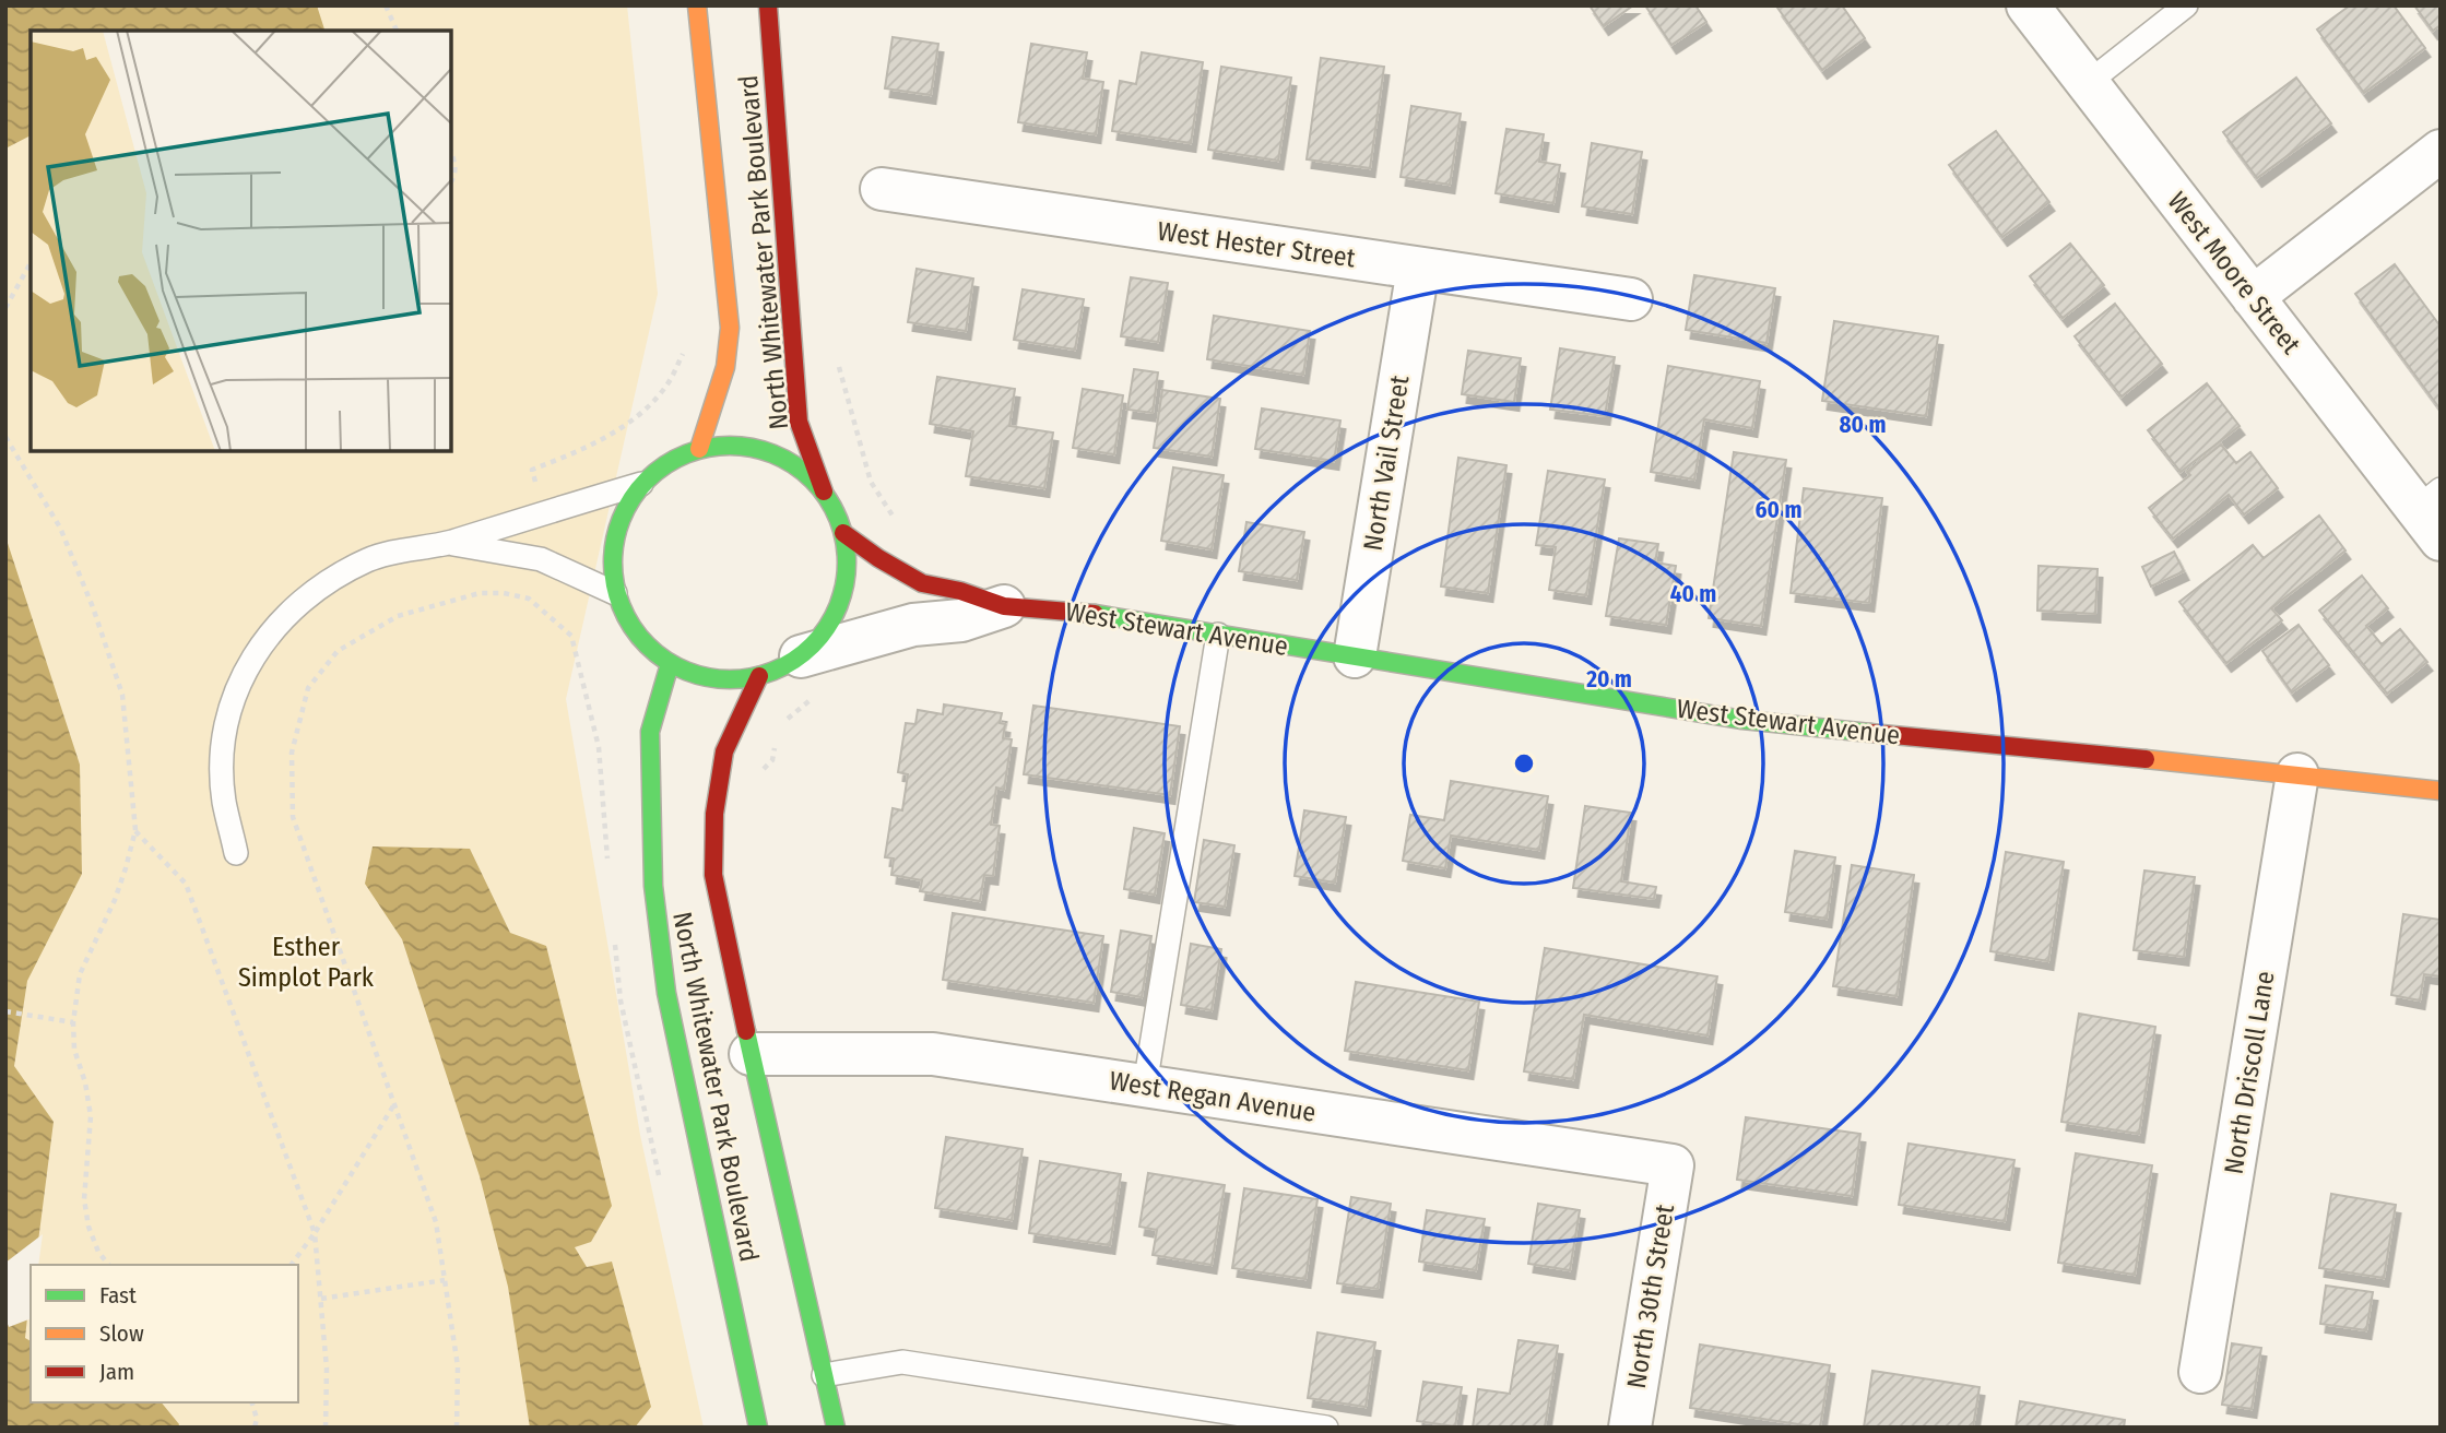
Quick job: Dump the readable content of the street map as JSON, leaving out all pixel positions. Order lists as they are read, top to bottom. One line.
{"streets":{"street":["West Hester Street","North Whitewater Park Boulevard","West Moore Street","North Vail Street","West Stewart Avenue","North Driscoll Lane","West Regan Avenue","North 30th Street"]},"crossings":[["West Hester Street","North Vail Street"],["North Whitewater Park Boulevard","West Stewart Avenue"],["North Whitewater Park Boulevard","West Regan Avenue"],["North Vail Street","West Stewart Avenue"],["West Stewart Avenue","North Driscoll Lane"],["West Regan Avenue","North 30th Street"]],"parks":["Esther Simplot Park"],"legend":["Fast","Slow","Jam"],"rings":["80 m","60 m","40 m","20 m"]}
